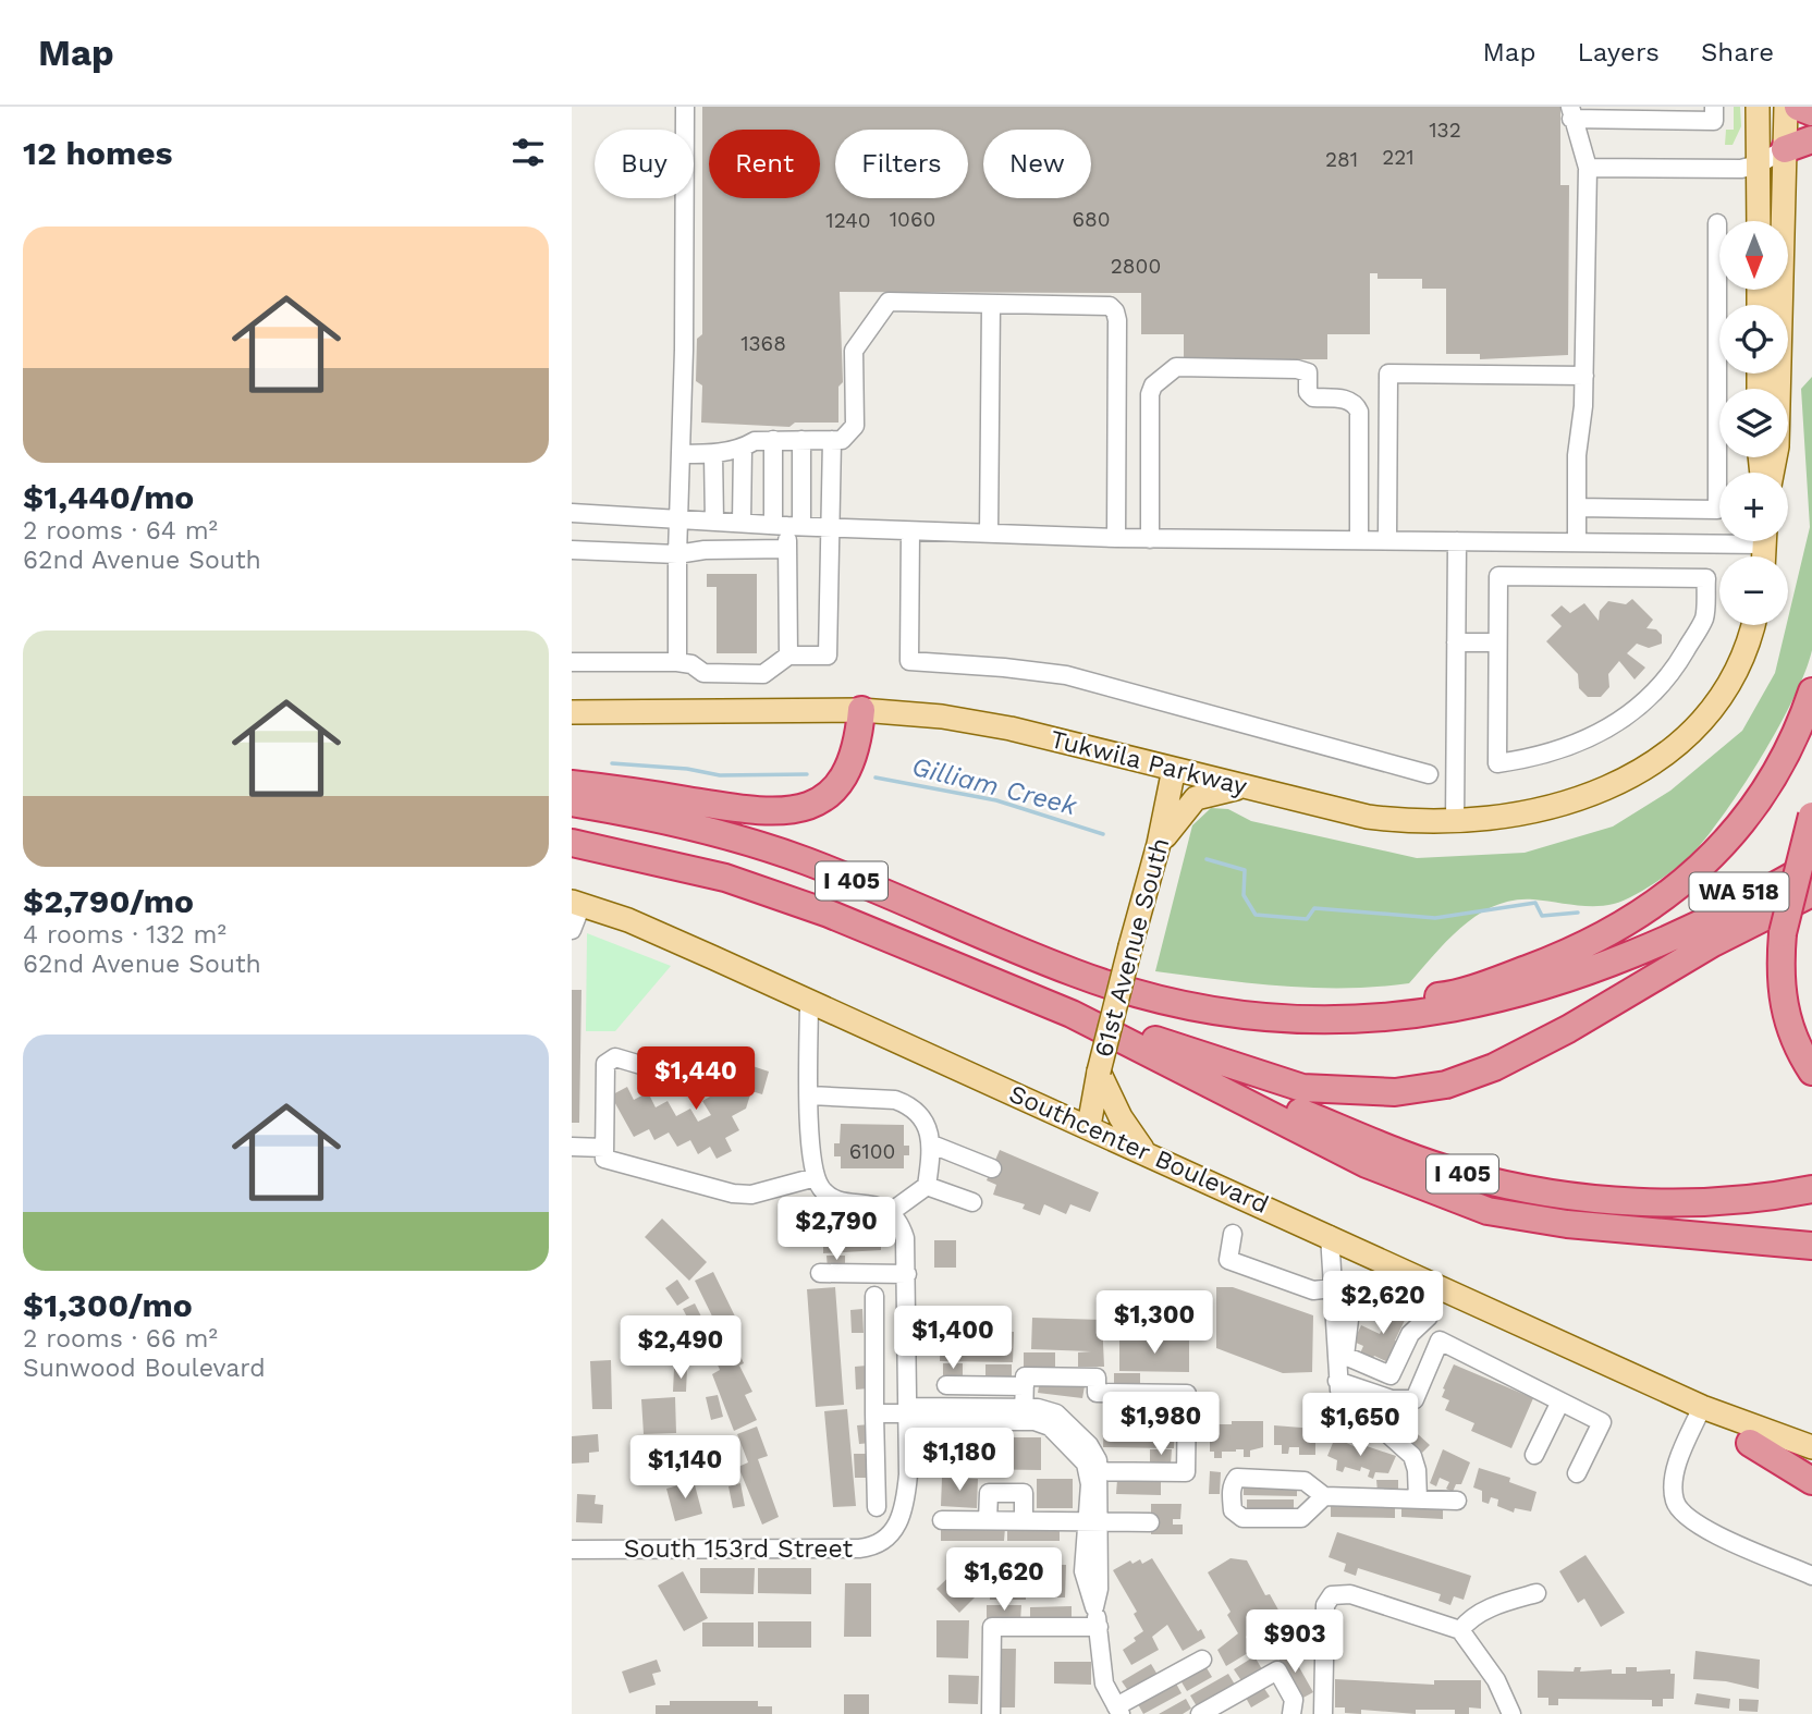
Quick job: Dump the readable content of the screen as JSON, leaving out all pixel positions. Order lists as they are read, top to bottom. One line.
{"streets":{"highway":["I 405","WA 518"],"main road":["Tukwila Parkway","61st Avenue South","Southcenter Boulevard"],"street":["South 153rd Street"]},"crossings":[["Tukwila Parkway","61st Avenue South"],["I 405","WA 518"],["61st Avenue South","Southcenter Boulevard"]],"water":["Gilliam Creek"],"house_numbers":["132","221","281","1060","680","1240","2800","1368","6100"],"north":"bottom","page":{"header":"Map","nav":["Map","Layers","Share"],"heading":"12 homes","chip":["Buy","Rent","Filters","New"],"list":[{"name":"$1,440/mo","note":"2 rooms · 64 m² · 62nd Avenue South"},{"name":"$2,790/mo","note":"4 rooms · 132 m² · 62nd Avenue South"},{"name":"$1,300/mo","note":"2 rooms · 66 m² · Sunwood Boulevard"}],"map_buttons":["+","−"],"price":["$1,440","$2,790","$2,620","$1,300","$1,400","$2,490","$1,980","$1,650","$1,180","$1,140","$1,620","$903"]}}
